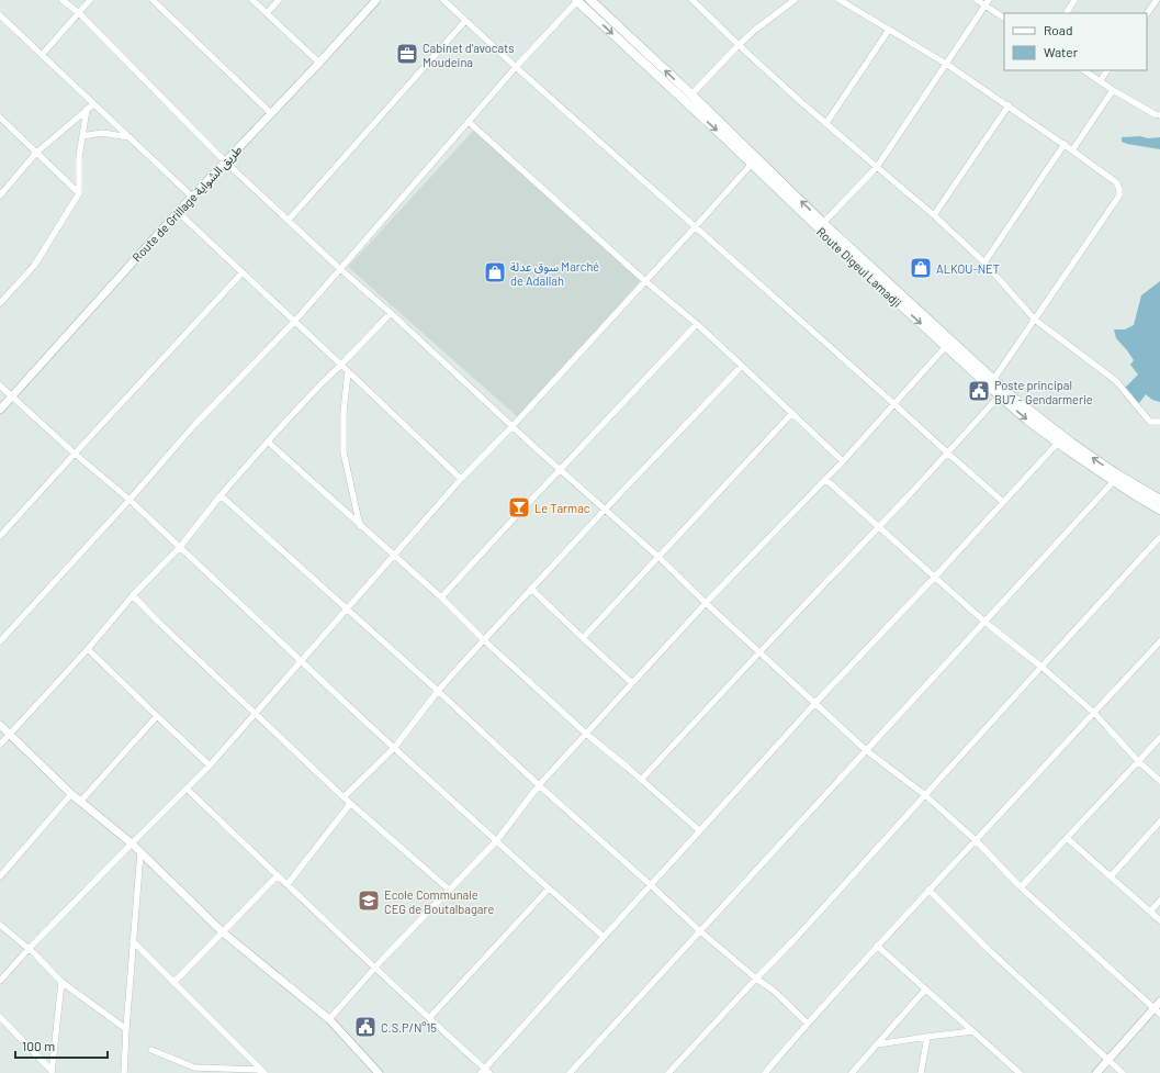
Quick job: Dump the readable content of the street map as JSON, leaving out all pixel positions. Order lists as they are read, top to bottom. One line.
{"streets":{"main road":["Route Digeul Lamadji"],"street":["Route de Grillage طريق الشواية"]},"places":{"office":["Cabinet d'avocats Moudeina"],"shop":["ALKOU-NET","سوق عدلة Marché de Adallah"],"public building":["Poste principal BU7 - Gendarmerie","C.S.P/N°15"],"bar":["Le Tarmac"],"school or university":["Ecole Communale CEG de Boutalbagare"]},"legend":["Road","Water"],"scale_bar":"100 m"}
